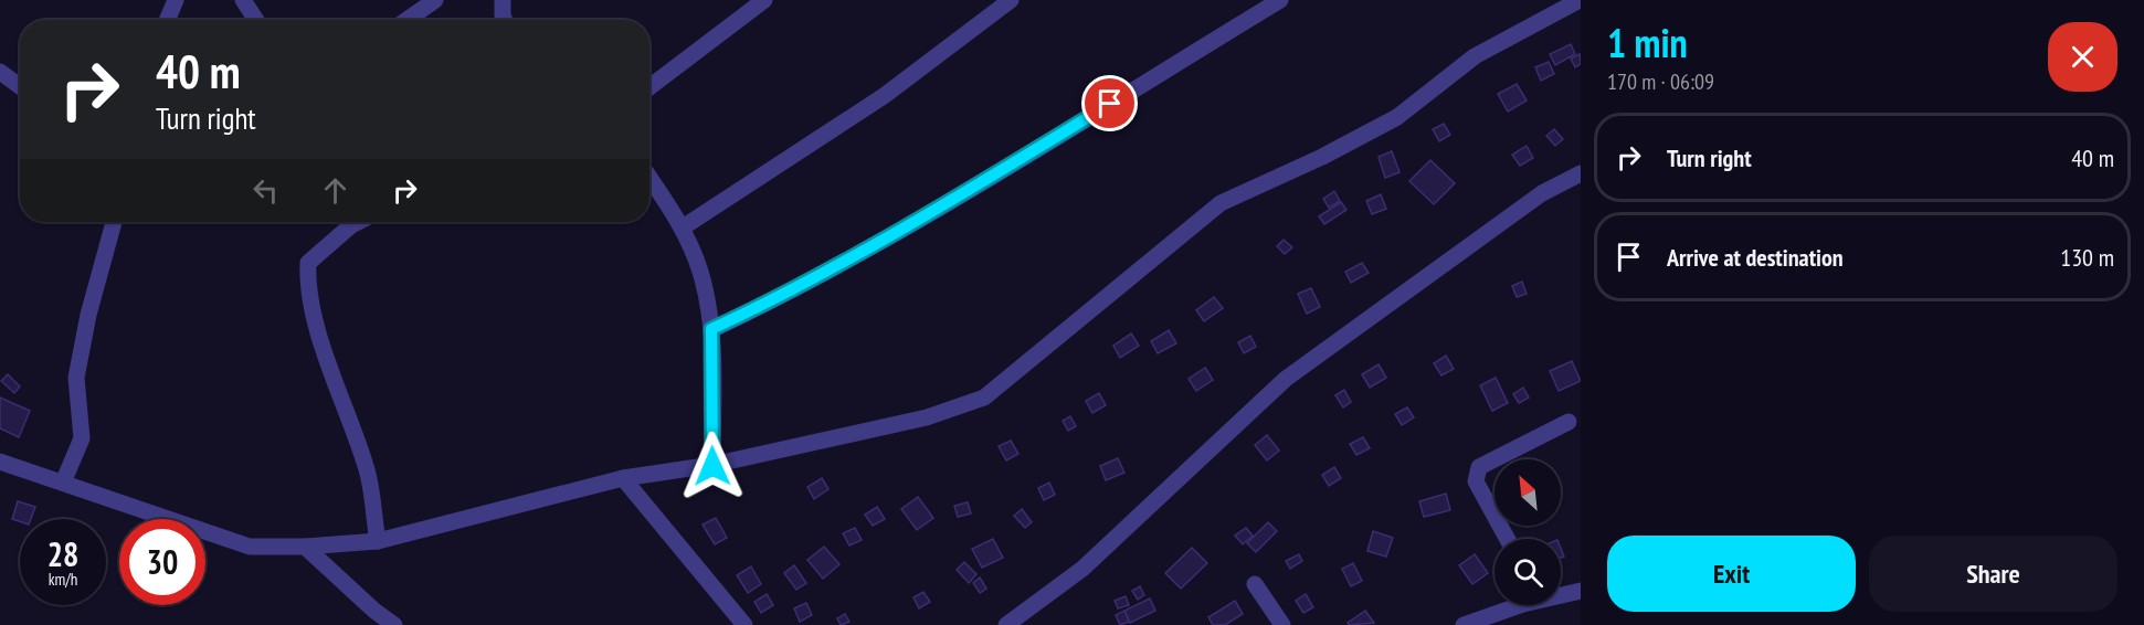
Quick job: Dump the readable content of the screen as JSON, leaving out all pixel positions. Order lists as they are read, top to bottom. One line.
{"north":"top left","page":{"heading":["1 min","170 m · 06:09"],"turn":["40 m","Turn right"],"list":[{"name":"Turn right","value":"40 m"},{"name":"Arrive at destination","value":"130 m"}],"speed":"28 km/h","limit":"30","buttons":["Exit","Share"]}}
